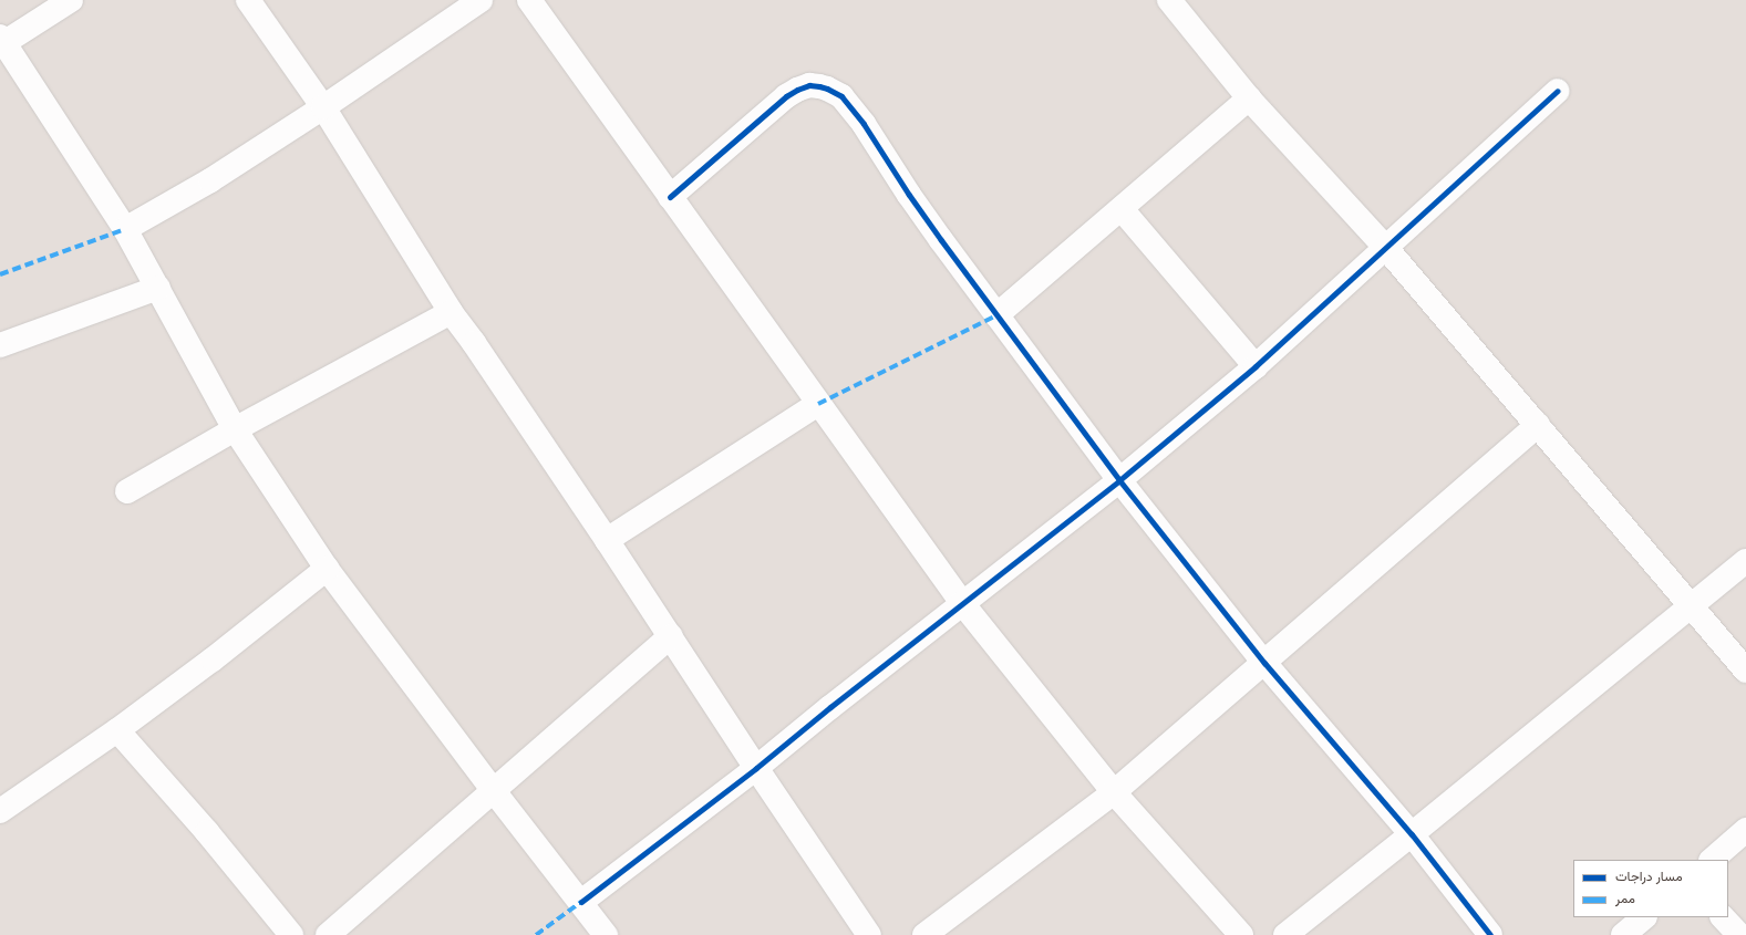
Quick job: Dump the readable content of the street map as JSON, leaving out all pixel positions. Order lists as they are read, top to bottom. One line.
{"legend":["مسار دراجات","ممر"]}
